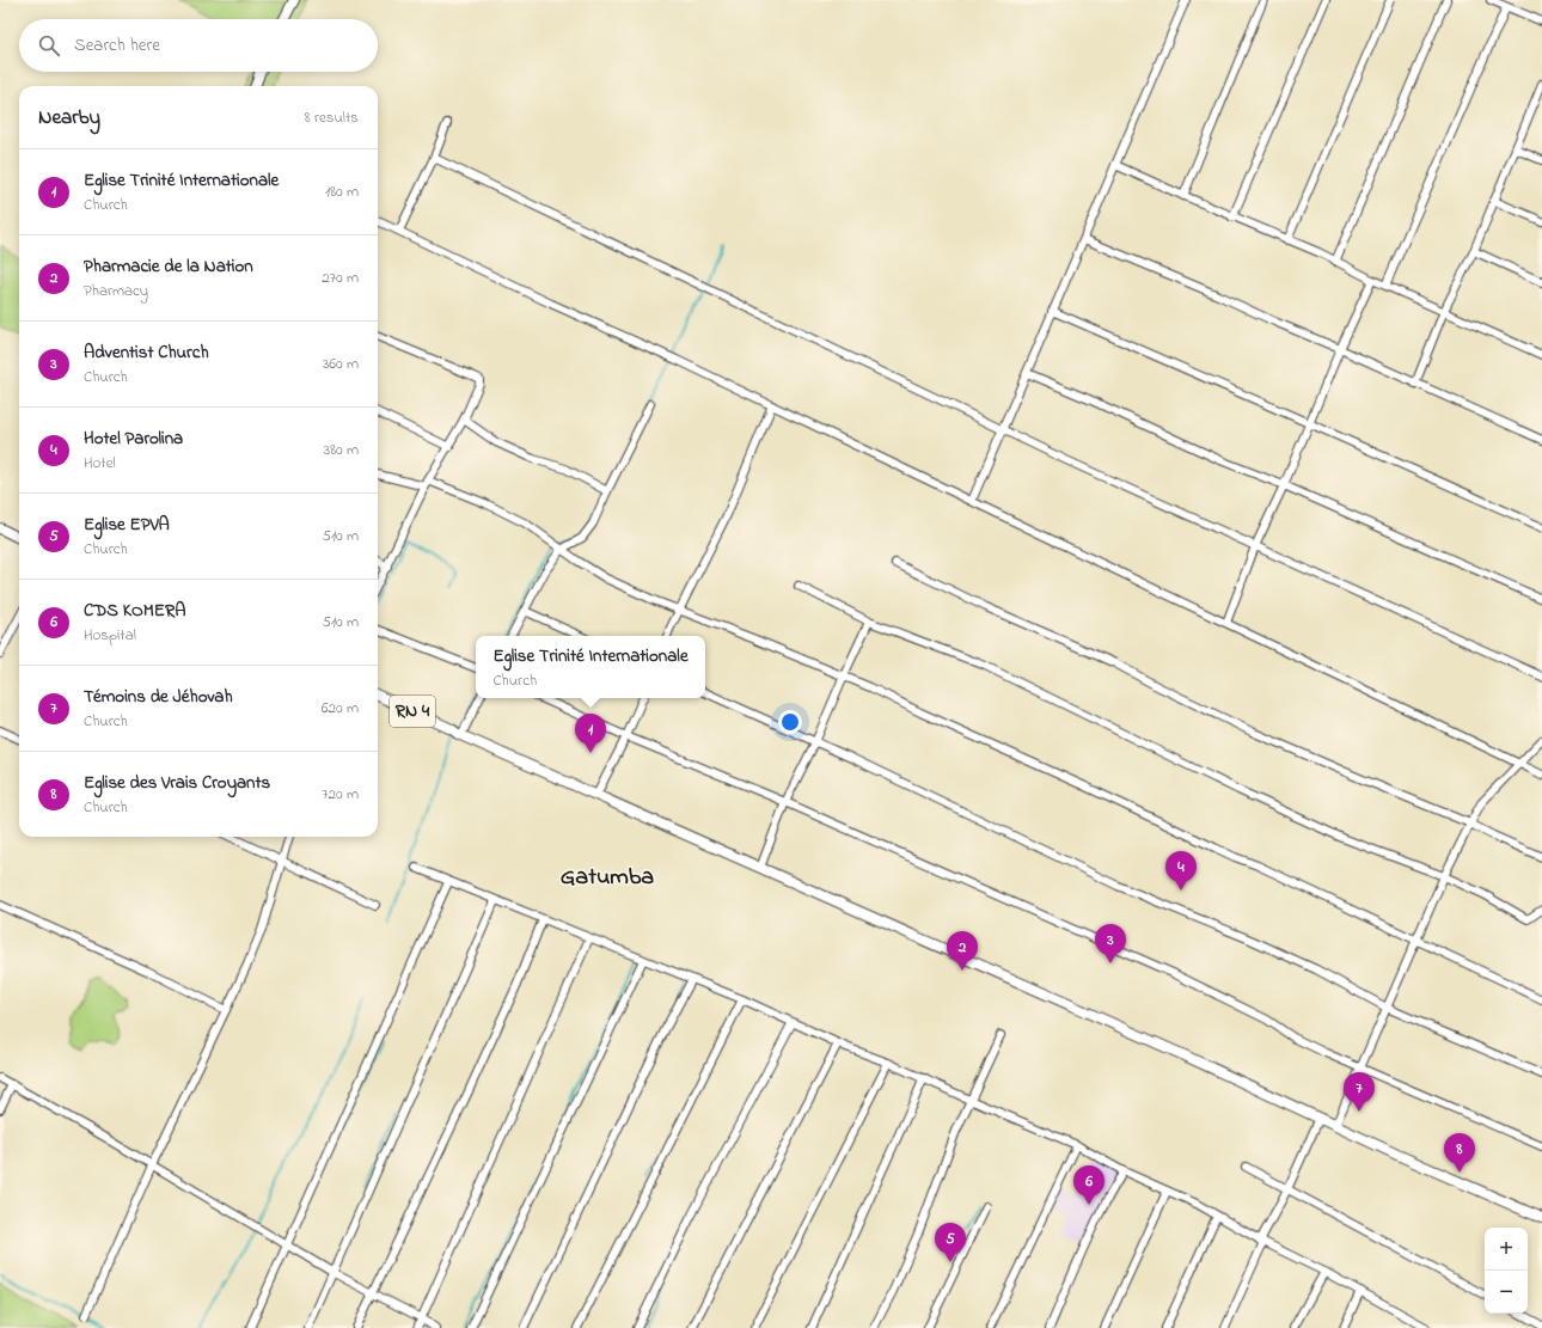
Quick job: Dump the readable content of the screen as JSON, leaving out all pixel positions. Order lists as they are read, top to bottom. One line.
{"streets":{"main road":["RN 4"]},"districts":["Gatumba"],"page":{"search":"Search here","heading":["Nearby","8 results"],"list":[{"mark":"1","name":"Eglise Trinité Internationale","note":"Church","value":"180 m"},{"mark":"2","name":"Pharmacie de la Nation","note":"Pharmacy","value":"270 m"},{"mark":"3","name":"Adventist Church","note":"Church","value":"360 m"},{"mark":"4","name":"Hotel Parolina","note":"Hotel","value":"380 m"},{"mark":"5","name":"Eglise EPVA","note":"Church","value":"510 m"},{"mark":"6","name":"CDS KOMERA","note":"Hospital","value":"510 m"},{"mark":"7","name":"Témoins de Jéhovah","note":"Church","value":"620 m"},{"mark":"8","name":"Eglise des Vrais Croyants","note":"Church","value":"720 m"}],"popup":["Eglise Trinité Internationale","Church"],"pins":["1","4","3","2","7","8","6","5"],"map_buttons":["+","−"]}}
